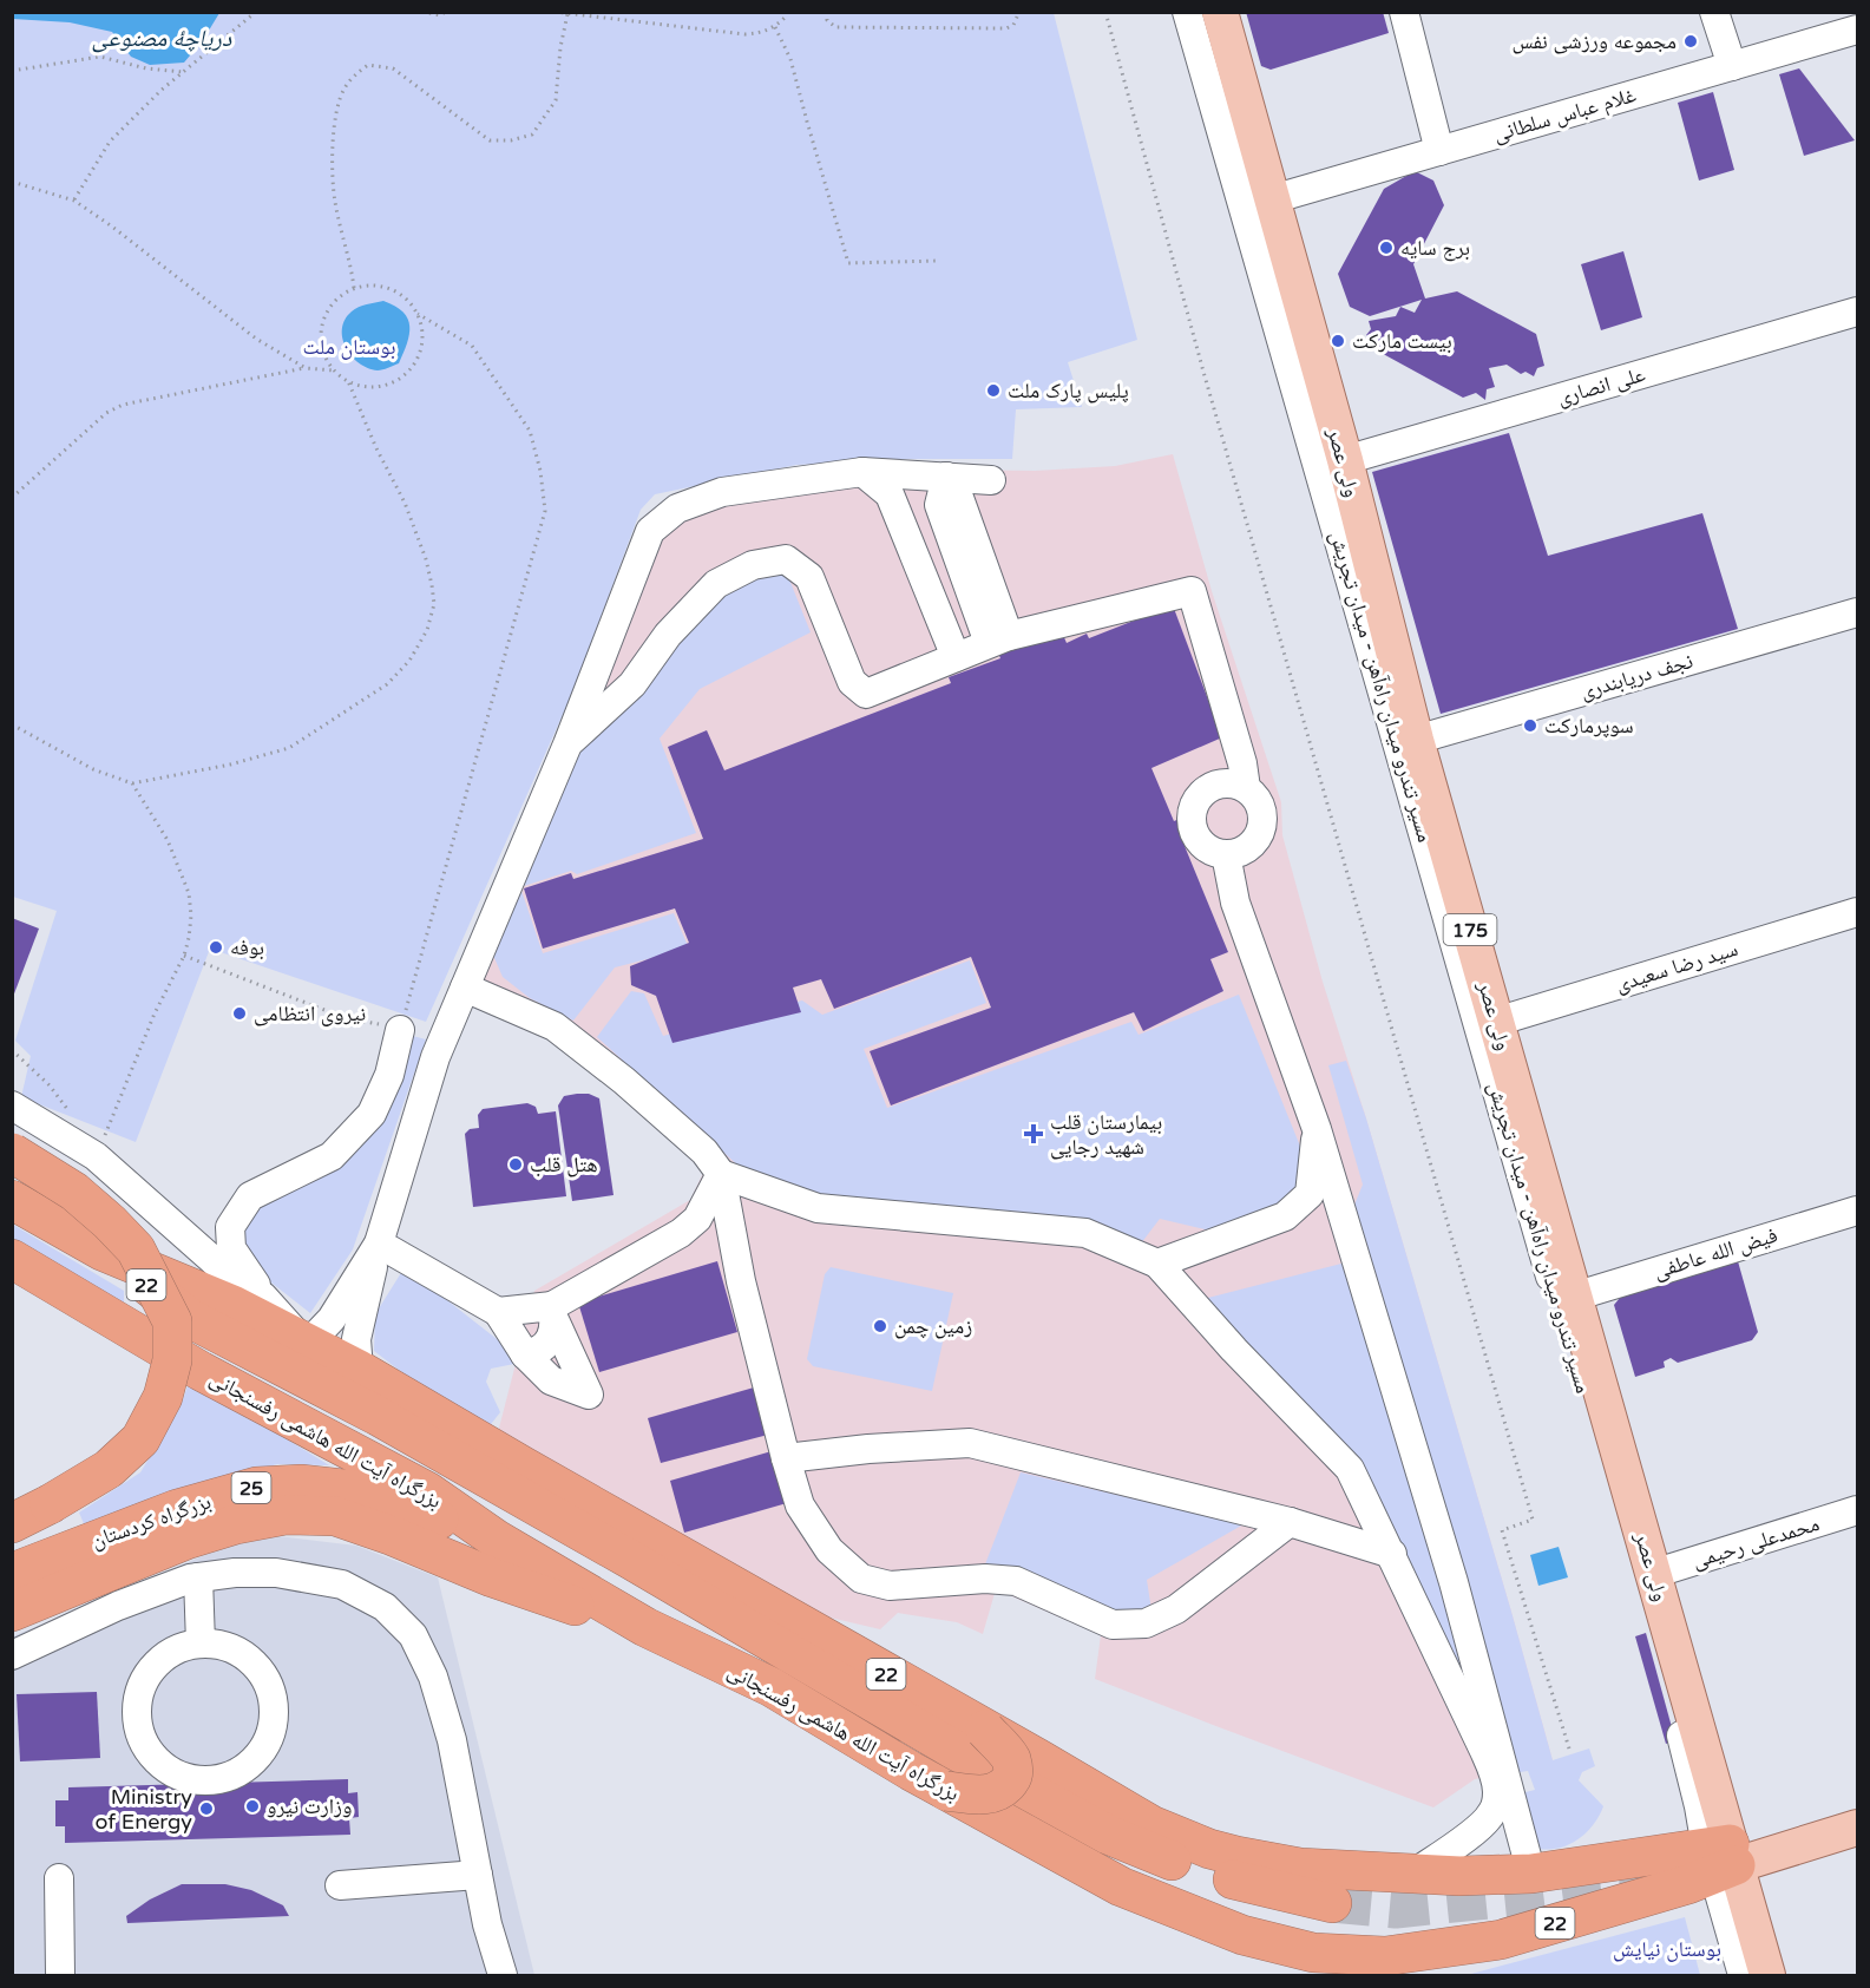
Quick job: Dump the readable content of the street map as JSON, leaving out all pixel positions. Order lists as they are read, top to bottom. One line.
{"streets":{"highway":["22","بزرگراه آیت الله هاشمی رفسنجانی","25","بزرگراه کردستان"],"main road":["ولی عصر","175"],"street":["غلام عباس سلطانی","علی انصاری","نجف دریابندری","مسیر تندرو میدان راه‌آهن - میدان تجریش","سید رضا سعیدی","فیض الله عاطفی","محمدعلی رحیمی"]},"crossings":[["غلام عباس سلطانی","ولی عصر"],["علی انصاری","ولی عصر"],["ولی عصر","نجف دریابندری"],["ولی عصر","مسیر تندرو میدان راه‌آهن - میدان تجریش"],["ولی عصر","سید رضا سعیدی"],["ولی عصر","فیض الله عاطفی"],["ولی عصر","22"],["ولی عصر","بزرگراه آیت الله هاشمی رفسنجانی"],["ولی عصر","محمدعلی رحیمی"],["مسیر تندرو میدان راه‌آهن - میدان تجریش","22"],["مسیر تندرو میدان راه‌آهن - میدان تجریش","بزرگراه آیت الله هاشمی رفسنجانی"],["22","بزرگراه آیت الله هاشمی رفسنجانی"],["بزرگراه آیت الله هاشمی رفسنجانی","بزرگراه کردستان"]],"water":["دریاچهٔ مصنوعی"],"parks":["بوستان ملت","بوستان نیایش"],"places":{"other":["مجموعه ورزشی نفس","برج سایه","بیست مارکت","پلیس پارک ملت","سوپرمارکت","بوفه","نیروی انتظامی","هتل قلب","زمین چمن","وزارت نیرو","Ministry of Energy"],"health":["بیمارستان قلب شهید رجایی"]}}
